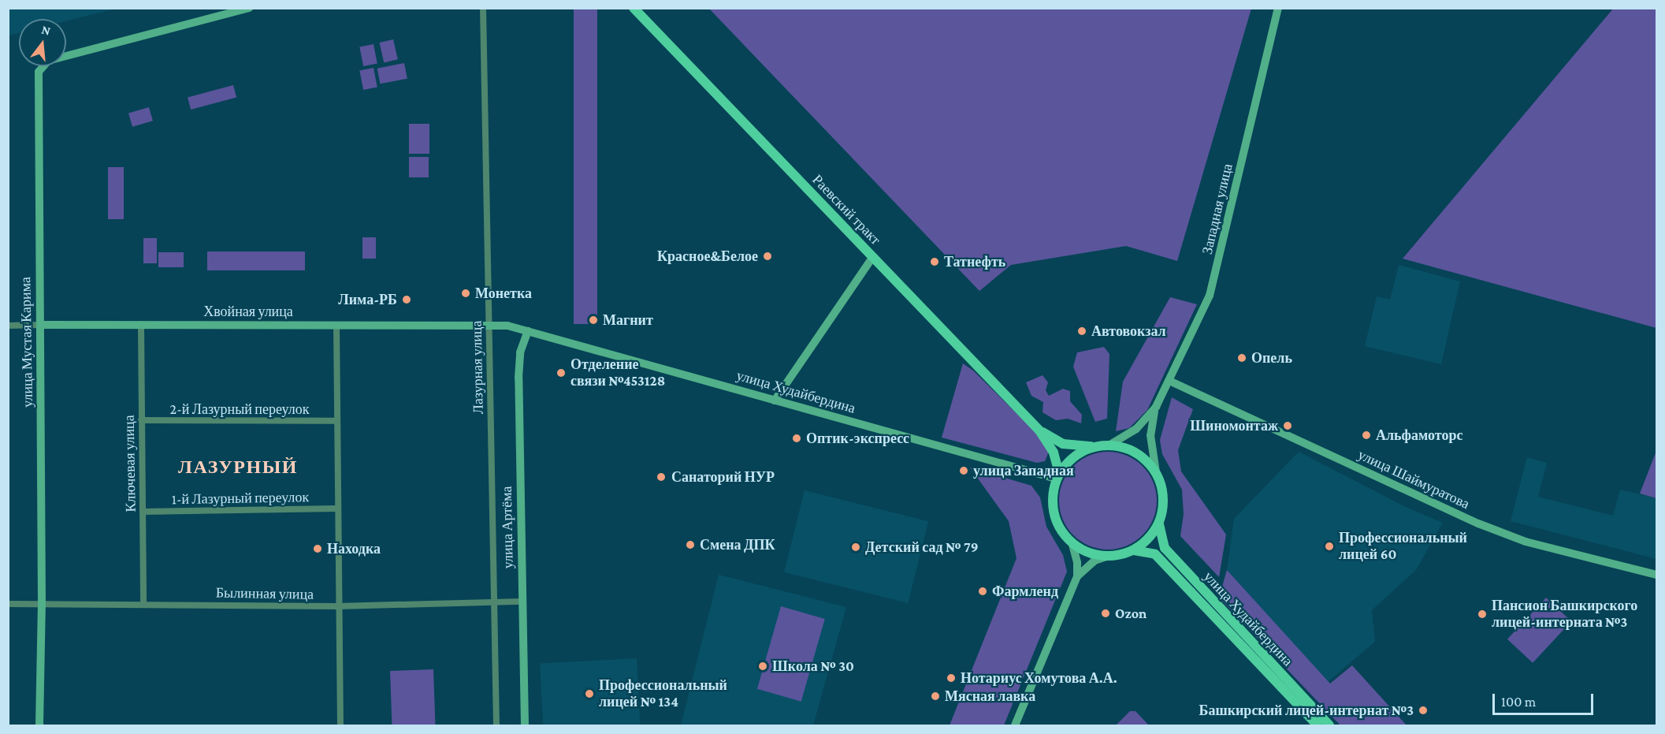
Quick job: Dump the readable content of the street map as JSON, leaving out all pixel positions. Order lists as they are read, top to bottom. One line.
{"streets":{"main road":["Западная улица","Раевский тракт","Хвойная улица","улица Мустая Карима","улица Худайбердина","улица Шаймуратова","улица Артёма"],"street":["Лазурная улица","2-й Лазурный переулок","Ключевая улица","1-й Лазурный переулок","Былинная улица"]},"crossings":[["Западная улица","Раевский тракт"],["Западная улица","улица Худайбердина"],["Западная улица","улица Шаймуратова"],["Раевский тракт","улица Худайбердина"],["Хвойная улица","улица Мустая Карима"],["Хвойная улица","Лазурная улица"],["Хвойная улица","улица Худайбердина"],["Хвойная улица","Ключевая улица"],["улица Мустая Карима","Былинная улица"],["Лазурная улица","улица Худайбердина"],["Лазурная улица","Былинная улица"],["улица Худайбердина","улица Артёма"],["2-й Лазурный переулок","Ключевая улица"],["Ключевая улица","1-й Лазурный переулок"],["Ключевая улица","Былинная улица"],["улица Артёма","Былинная улица"]],"districts":["ЛАЗУРНЫЙ"],"places":["Красное&Белое","Татнефть","Монетка","Лима-РБ","Магнит","Автовокзал","Опель","Отделение связи №453128","Шиномонтаж","Альфамоторс","Оптик-экспресс","улица Западная","Санаторий НУР","Смена ДПК","Профессиональный лицей 60","Детский сад № 79","Находка","Фармленд","Ozon","Пансион Башкирского лицей-интерната №3","Школа № 30","Нотариус Хомутова А.А.","Профессиональный лицей № 134","Мясная лавка","Башкирский лицей-интернат №3"],"scale_bar":"100 m","north":"top"}
